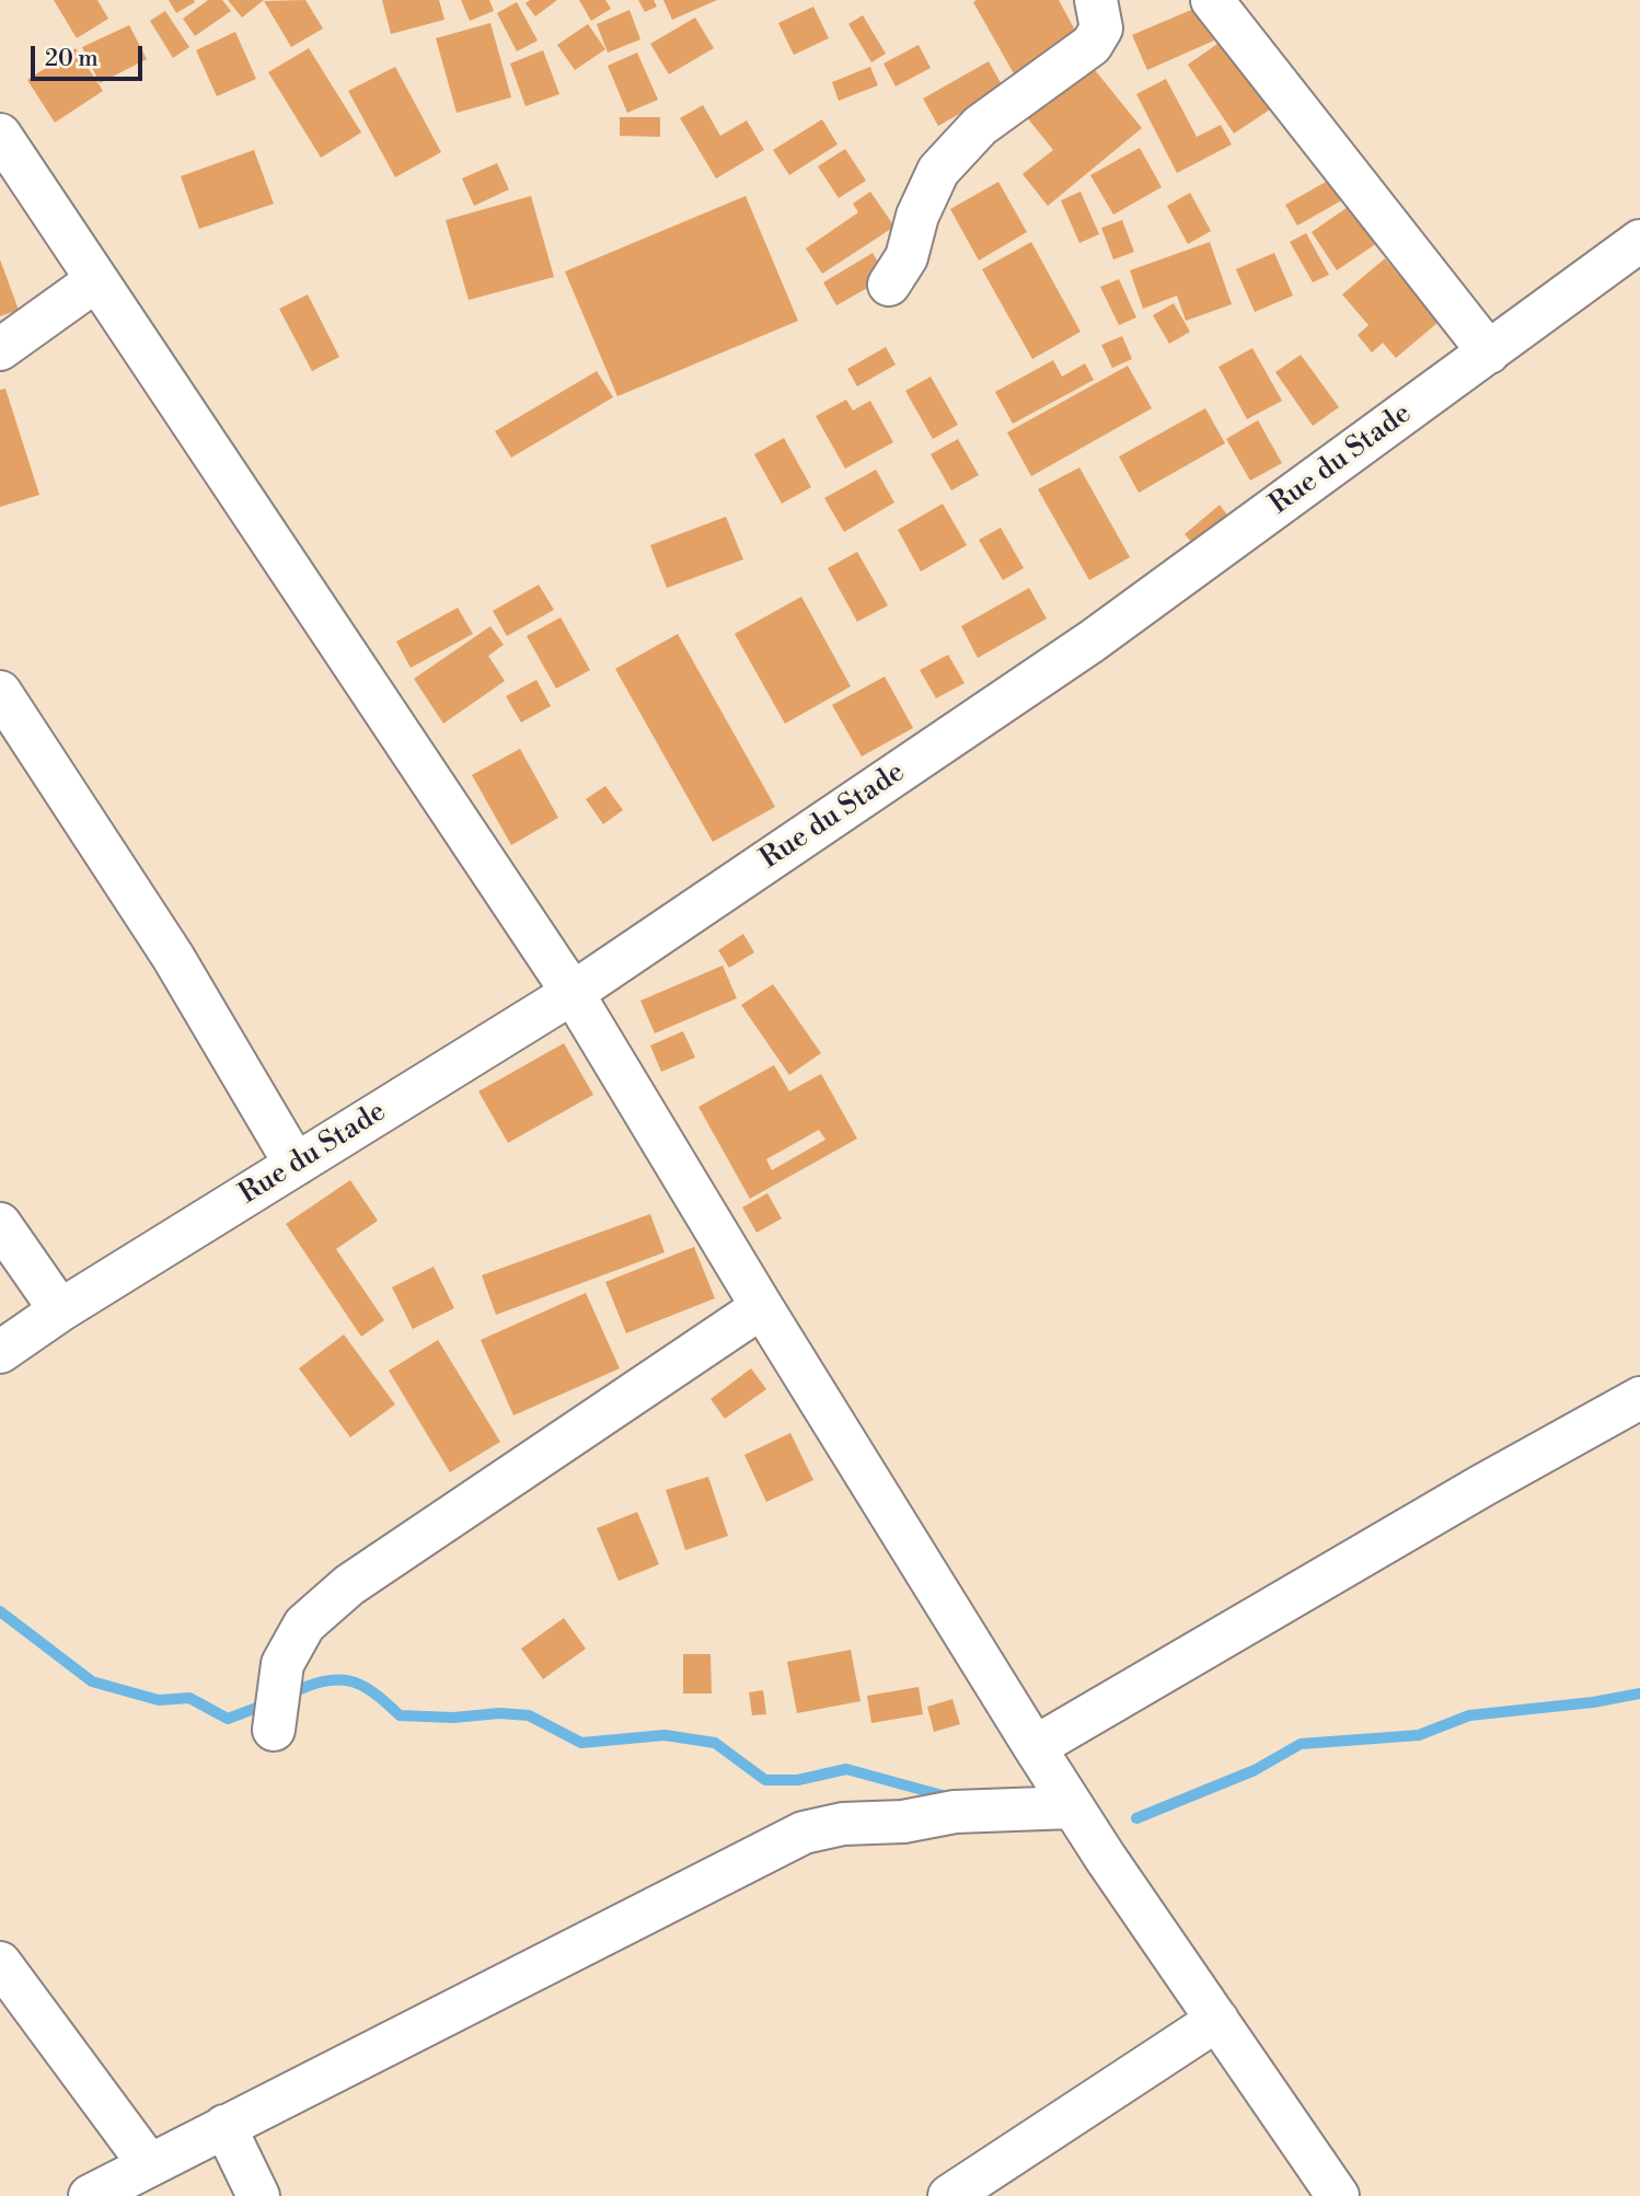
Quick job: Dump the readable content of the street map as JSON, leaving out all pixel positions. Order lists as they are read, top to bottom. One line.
{"streets":{"street":["Rue du Stade"]},"scale_bar":"20 m"}
